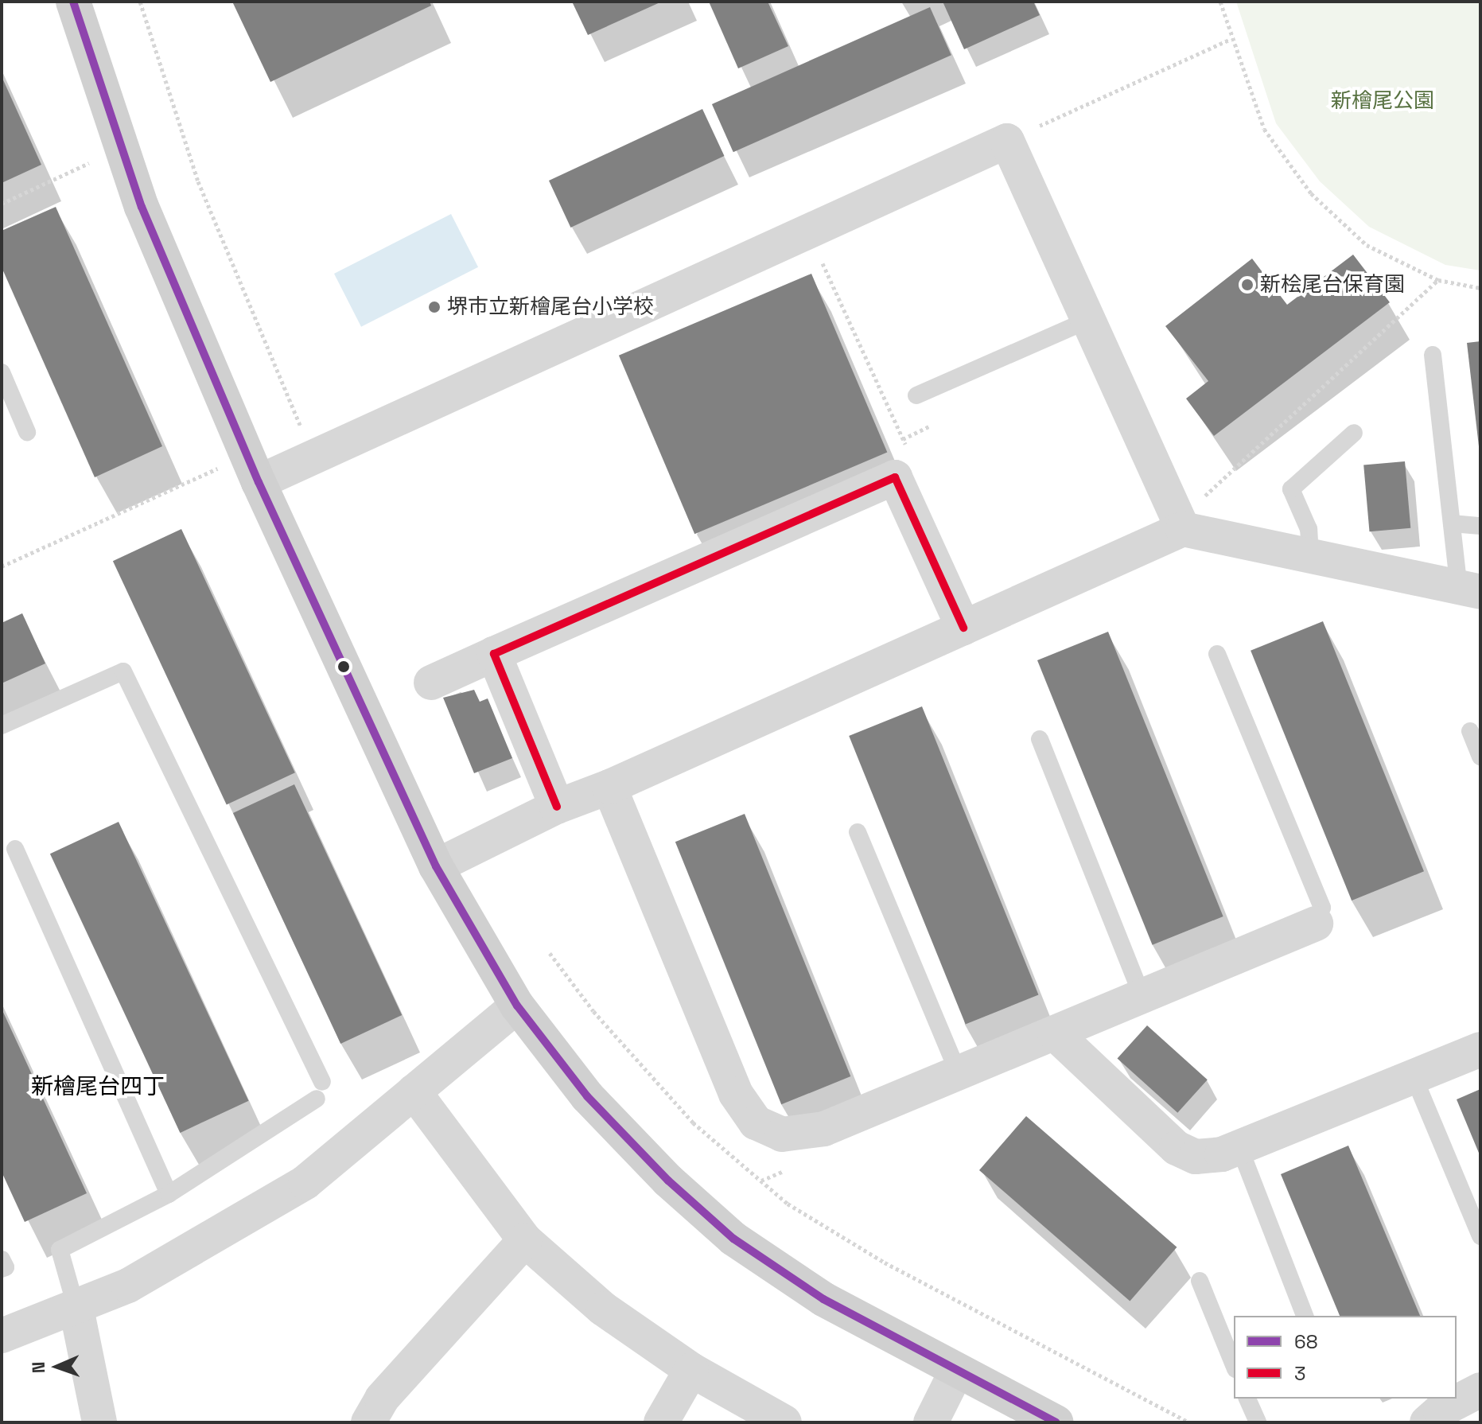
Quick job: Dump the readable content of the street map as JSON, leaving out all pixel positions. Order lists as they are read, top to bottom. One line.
{"districts":["新檜尾台四丁"],"parks":["新檜尾公園"],"places":["新桧尾台保育園","堺市立新檜尾台小学校"],"lines":["transit line 68","transit line 3"],"legend":["68","3"],"north":"left"}
